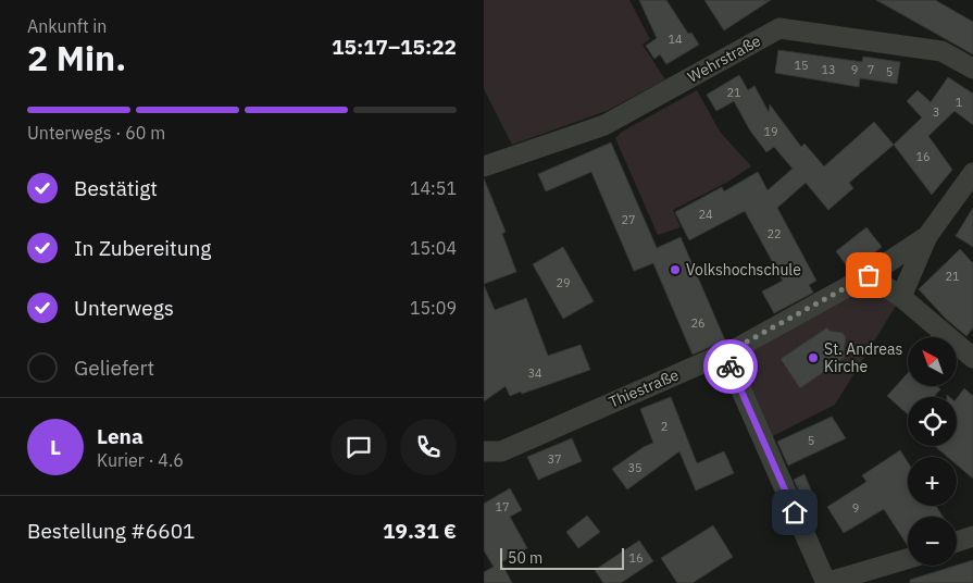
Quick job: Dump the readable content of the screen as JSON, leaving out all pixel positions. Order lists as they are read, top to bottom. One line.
{"streets":{"street":["Wehrstraße","Thiestraße"]},"places":["Volkshochschule","St. Andreas Kirche"],"house_numbers":["14","15","13","9","7","5","21","1","3","19","16","24","27","22","21","29","26","34","2","5","37","35","17","9","16"],"scale_bar":"50 m","north":"top left","page":{"heading":["2 Min.","Ankunft in","15:17–15:22"],"panel":["Lena","Kurier · 4.6","Bestellung #6601","19.31 €"],"bar":"Unterwegs · 60 m","list":[["Bestätigt","14:51"],["In Zubereitung","15:04"],["Unterwegs","15:09"],"Geliefert"],"map_buttons":["+","−"],"round":"L","scale":"50 m"}}
